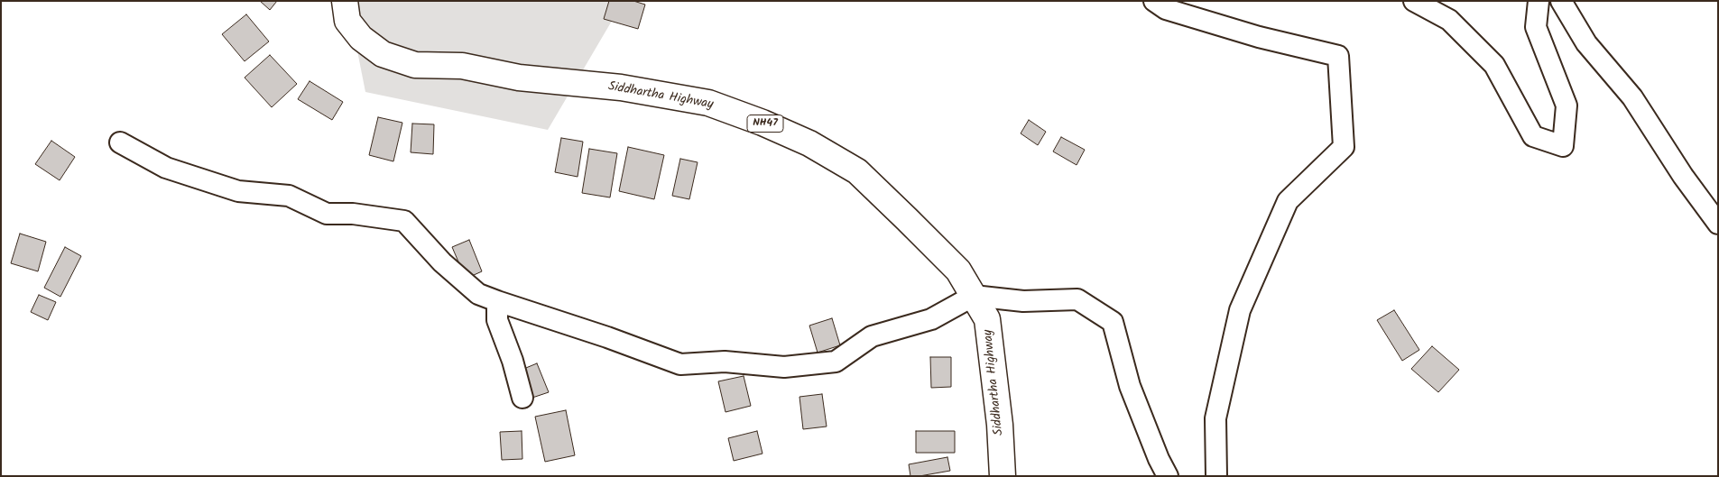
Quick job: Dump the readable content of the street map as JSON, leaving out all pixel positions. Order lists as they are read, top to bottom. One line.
{"streets":{"highway":["Siddhartha Highway","NH47"]}}
